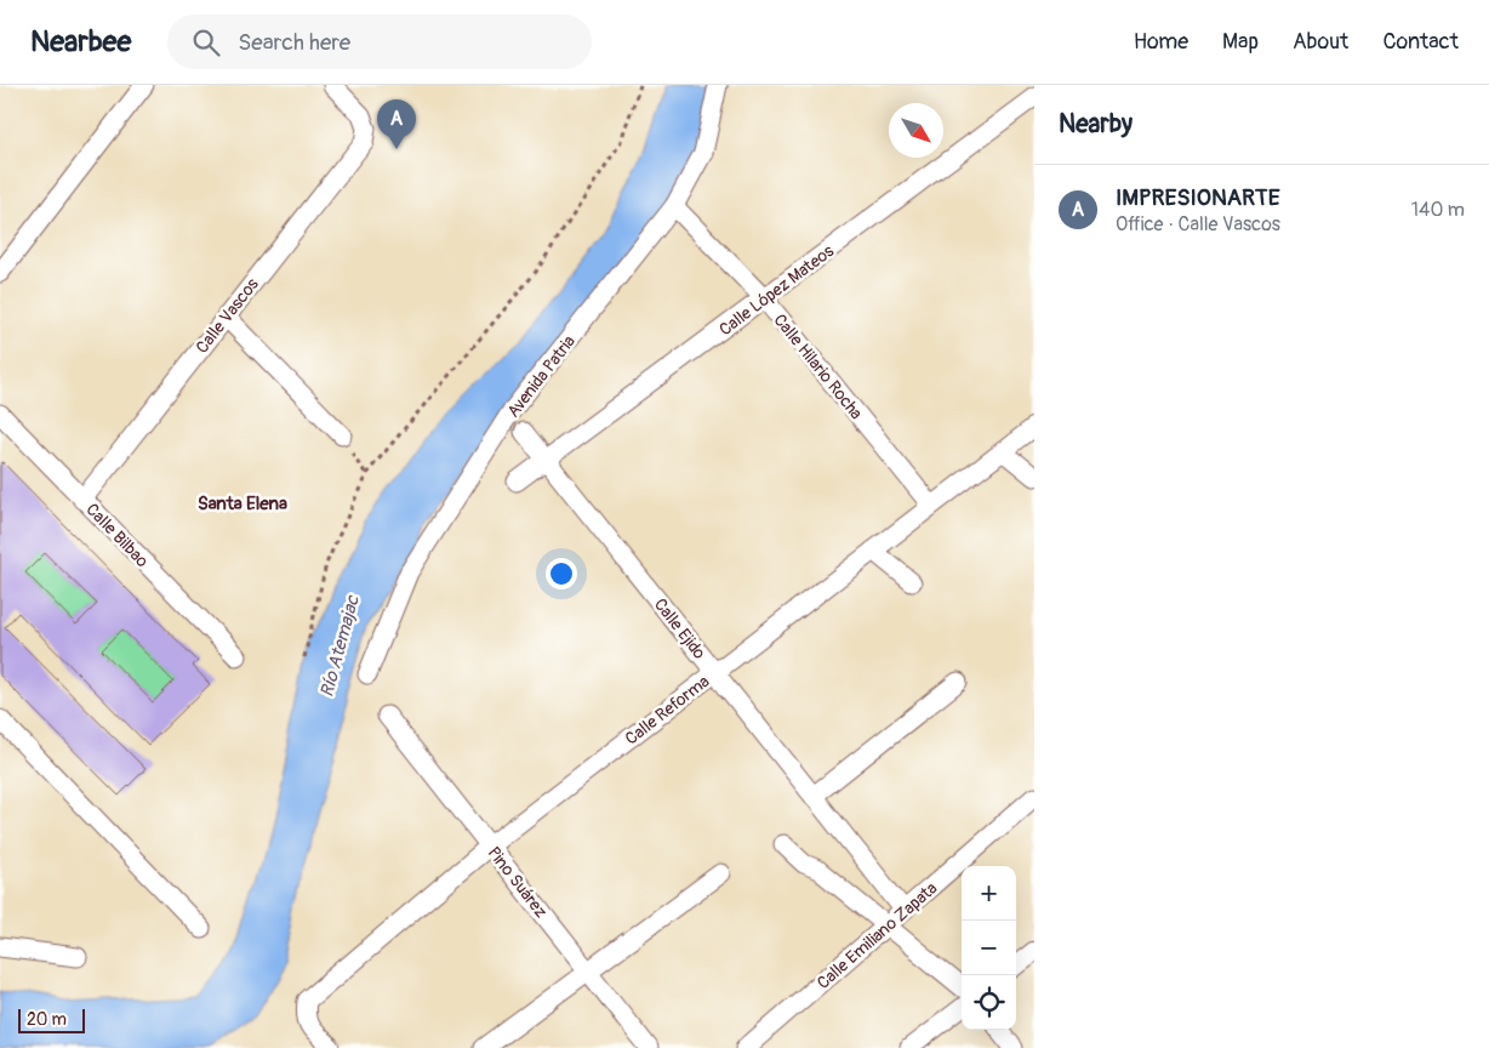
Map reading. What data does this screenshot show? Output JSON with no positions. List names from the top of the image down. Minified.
{"streets":{"street":["Calle López Mateos","Calle Vascos","Calle Hilario Rocha","Avenida Patria","Calle Bilbao","Calle Ejido","Calle Reforma","Pino Suárez","Calle Emiliano Zapata"]},"crossings":[["Calle López Mateos","Calle Hilario Rocha"],["Calle López Mateos","Calle Ejido"],["Calle Vascos","Calle Bilbao"],["Calle Hilario Rocha","Avenida Patria"],["Calle Hilario Rocha","Calle Reforma"],["Calle Ejido","Calle Reforma"],["Calle Ejido","Calle Emiliano Zapata"],["Calle Reforma","Pino Suárez"]],"districts":["Santa Elena"],"water":["Río Atemajac"],"scale_bar":"20 m","north":"bottom right","page":{"header":"Nearbee","search":"Search here","nav":["Home","Map","About","Contact"],"heading":"Nearby","pins":"A","list":[{"mark":"A","name":"IMPRESIONARTE","note":"Office · Calle Vascos","value":"140 m"}],"map_buttons":["+","−"],"scale":"20 m"}}
